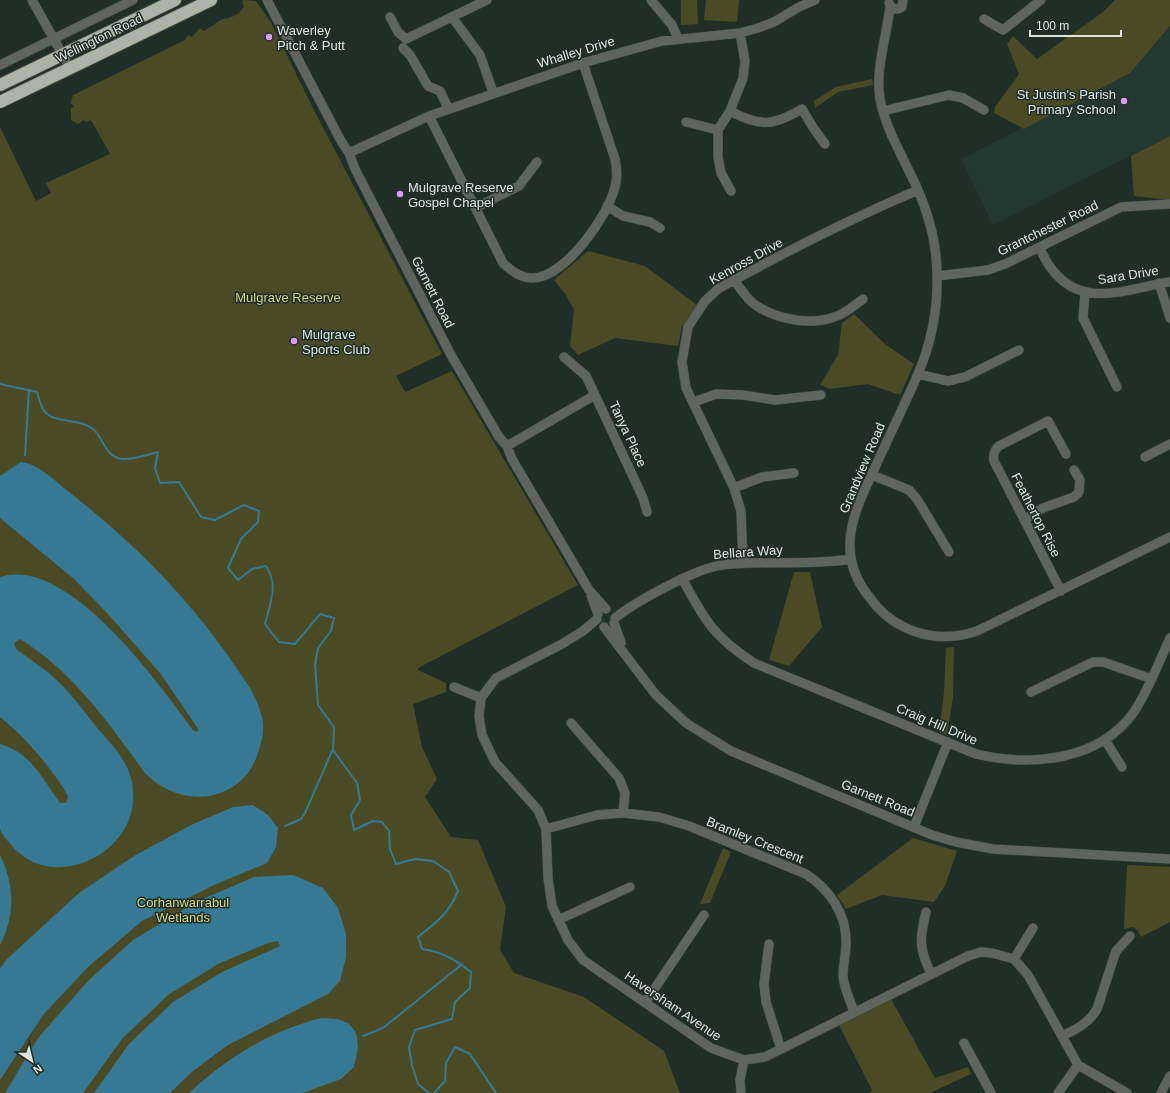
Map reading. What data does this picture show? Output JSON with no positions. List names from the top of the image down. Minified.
{"streets":{"highway":["Wellington Road"],"street":["Whalley Drive","Grantchester Road","Kenross Drive","Sara Drive","Garnett Road","Tanya Place","Grandview Road","Feathertop Rise","Bellara Way","Craig Hill Drive","Bramley Crescent","Haversham Avenue"]},"crossings":[["Whalley Drive","Garnett Road"],["Grantchester Road","Sara Drive"],["Grantchester Road","Grandview Road"],["Kenross Drive","Grandview Road"],["Kenross Drive","Bellara Way"],["Garnett Road","Tanya Place"],["Garnett Road","Bellara Way"],["Grandview Road","Feathertop Rise"],["Grandview Road","Bellara Way"],["Bellara Way","Craig Hill Drive"],["Bramley Crescent","Haversham Avenue"]],"parks":["Mulgrave Reserve","Corhanwarrabul Wetlands"],"places":["Waverley Pitch & Putt","St Justin's Parish Primary School","Mulgrave Reserve Gospel Chapel","Mulgrave Sports Club"],"scale_bar":"100 m","north":"bottom right"}
